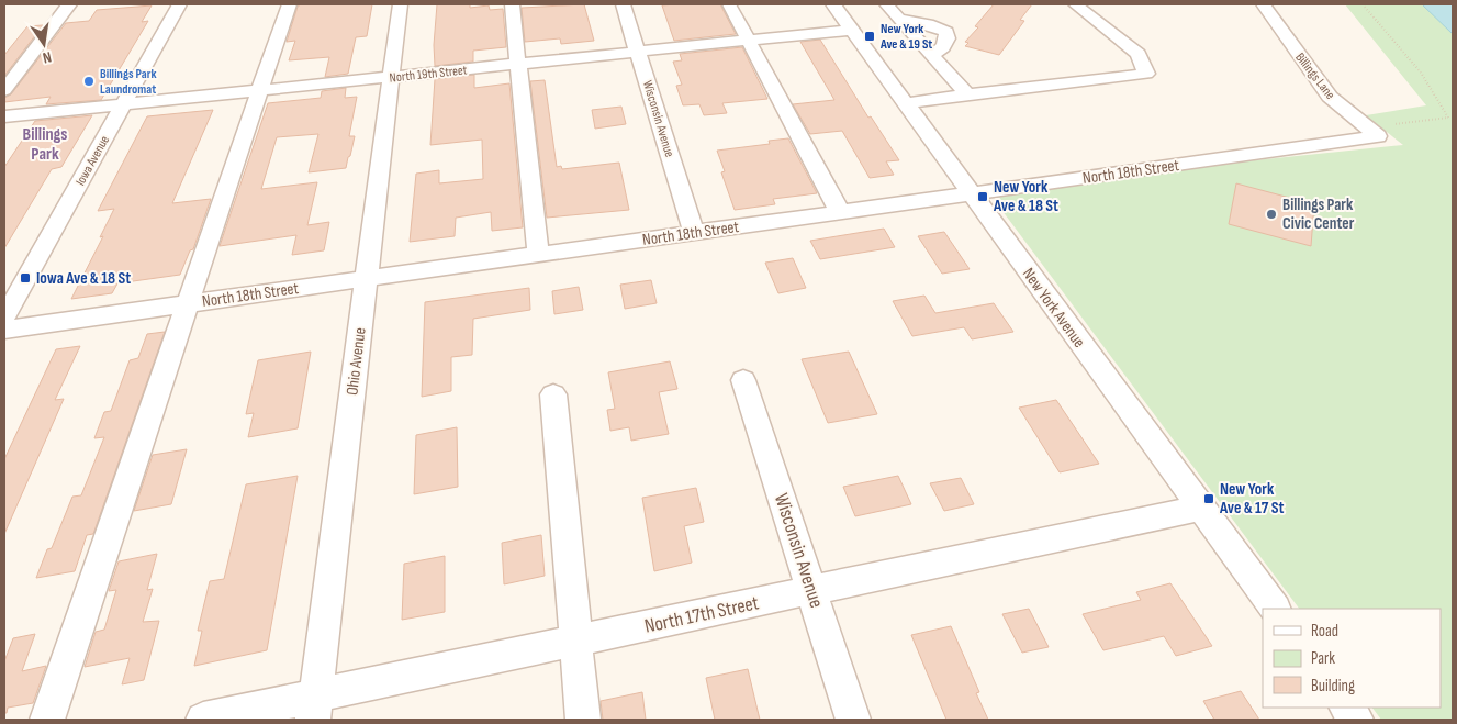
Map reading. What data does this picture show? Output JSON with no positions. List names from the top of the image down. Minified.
{"streets":{"street":["North 19th Street","Billings Lane","Wisconsin Avenue","Iowa Avenue","North 18th Street","New York Avenue","Ohio Avenue","North 17th Street"]},"crossings":[["North 19th Street","Wisconsin Avenue"],["North 19th Street","Iowa Avenue"],["North 19th Street","New York Avenue"],["North 19th Street","Ohio Avenue"],["Billings Lane","North 18th Street"],["Wisconsin Avenue","North 18th Street"],["Wisconsin Avenue","North 17th Street"],["North 18th Street","New York Avenue"],["North 18th Street","Ohio Avenue"],["New York Avenue","North 17th Street"],["Ohio Avenue","North 17th Street"]],"districts":["Billings Park"],"places":{"transit":["New York Ave & 19 St","New York Ave & 18 St","Iowa Ave & 18 St","New York Ave & 17 St"],"other":["Billings Park Laundromat","Billings Park Civic Center"]},"legend":["Road","Park","Building"],"north":"bottom"}
